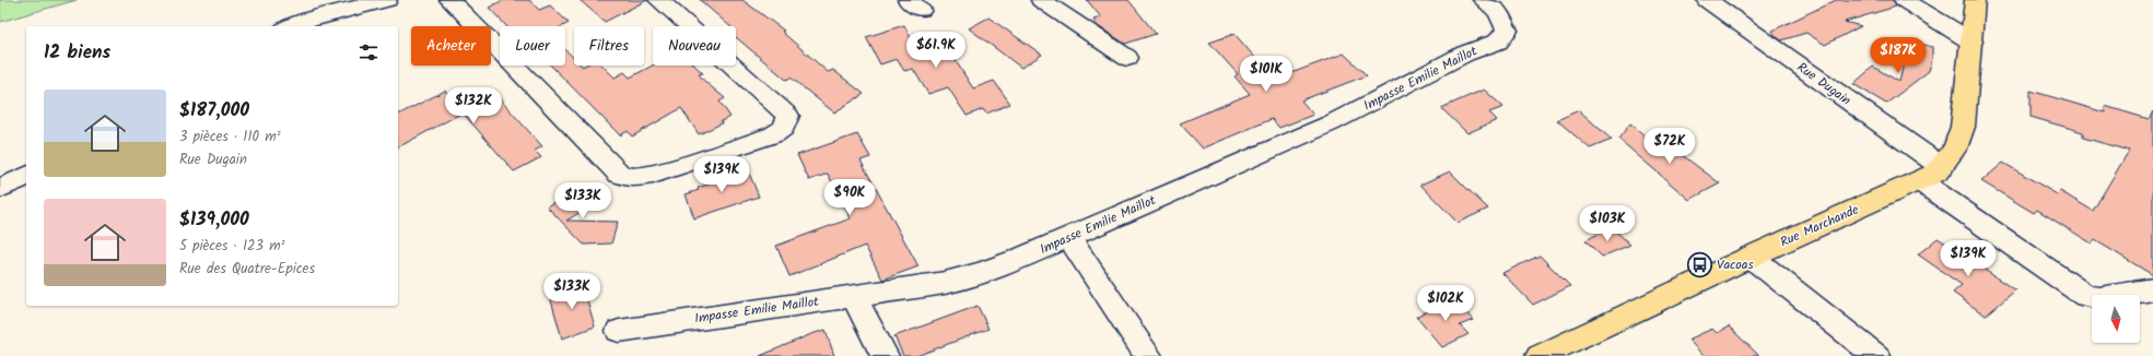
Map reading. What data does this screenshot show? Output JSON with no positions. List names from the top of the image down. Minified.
{"streets":{"main road":["Rue Marchande"],"street":["Impasse Emilie Maillot","Rue Dugain"]},"crossings":[["Rue Dugain","Rue Marchande"]],"places":{"bus stop":["Vacoas"]},"north":"bottom","page":{"chip":["Acheter","Louer","Filtres","Nouveau"],"heading":"12 biens","price":["$61.9K","$187K","$101K","$132K","$72K","$139K","$90K","$133K","$103K","$139K","$133K","$102K"],"list":[{"name":"$187,000","note":"3 pièces · 110 m² · Rue Dugain"},{"name":"$139,000","note":"5 pièces · 123 m² · Rue des Quatre-Epices"}]}}
